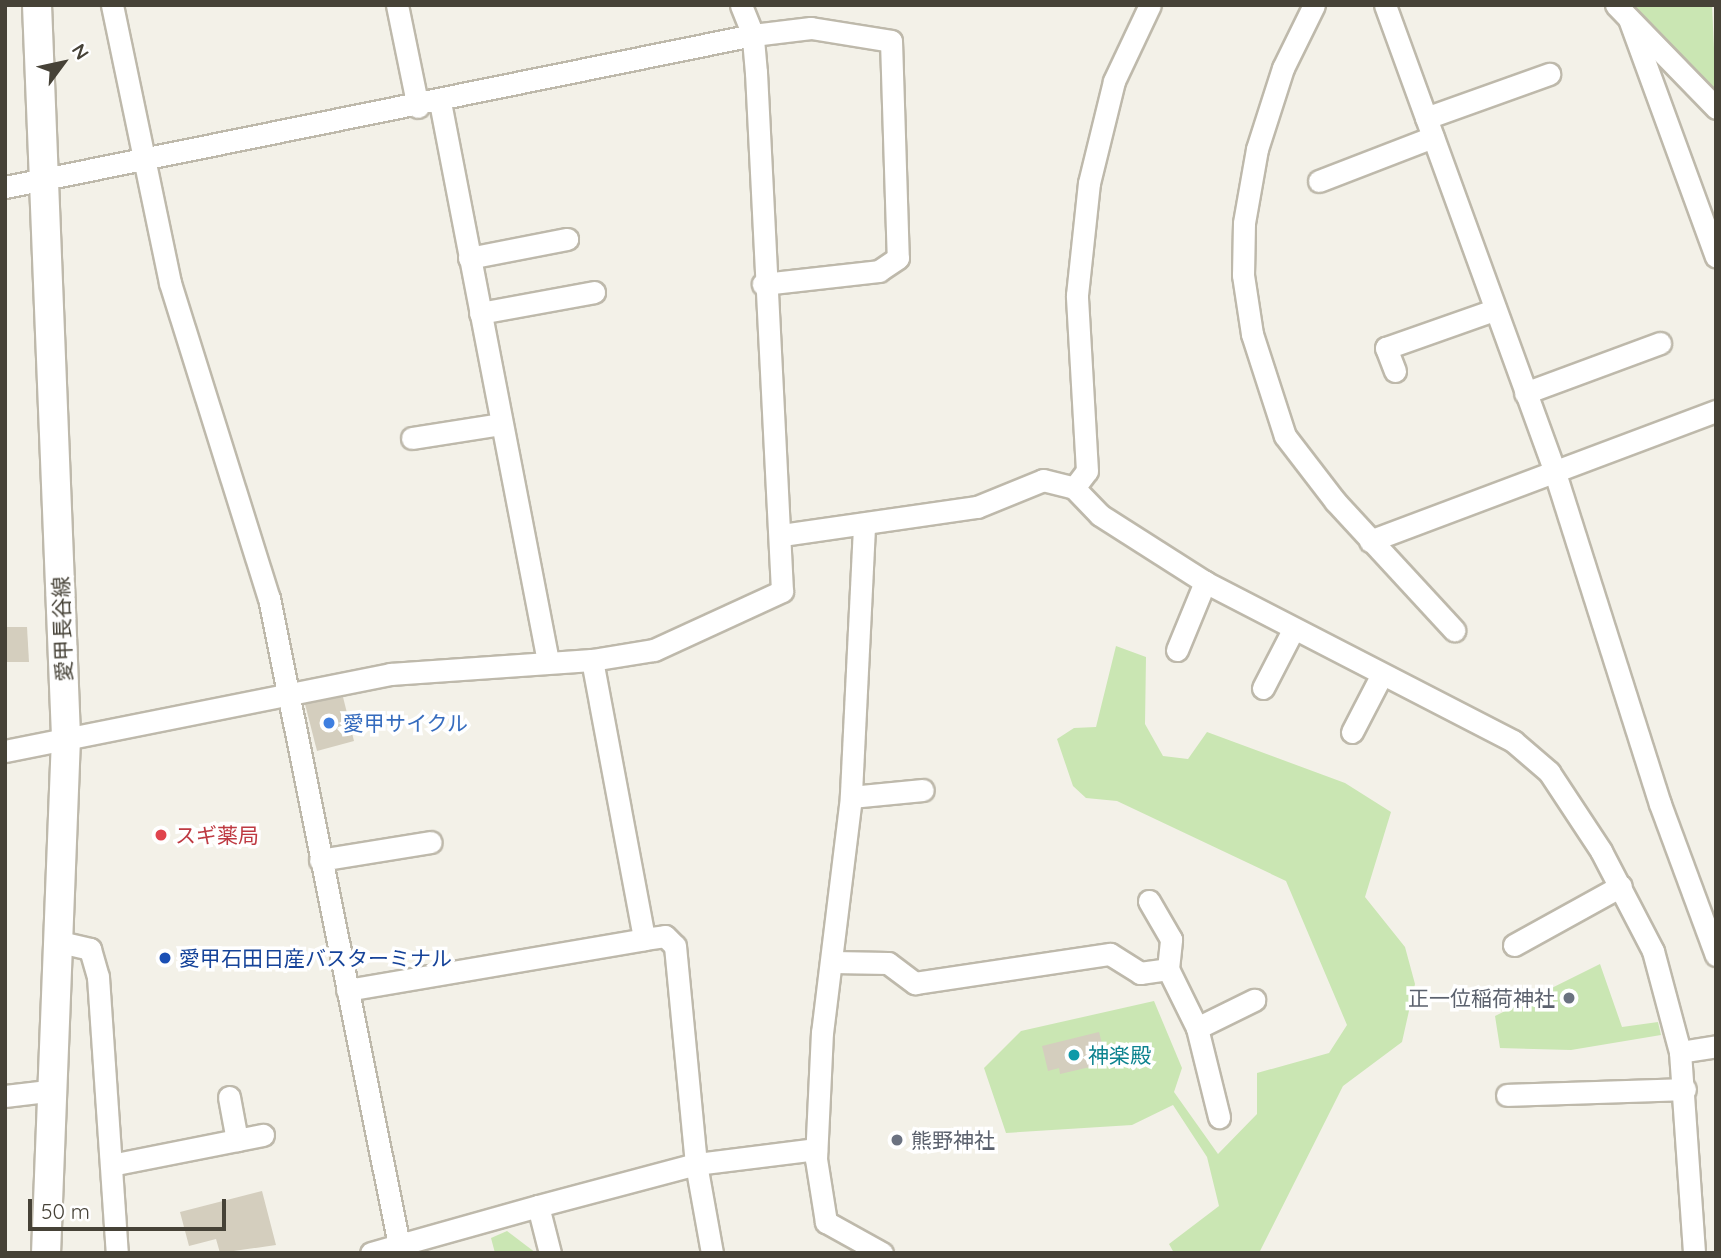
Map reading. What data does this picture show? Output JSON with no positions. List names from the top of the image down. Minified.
{"streets":{"street":["愛甲長谷線"]},"places":["愛甲サイクル","スギ薬局","愛甲石田日産バスターミナル","正一位稲荷神社","神楽殿","熊野神社"],"scale_bar":"50 m","north":"top right"}
